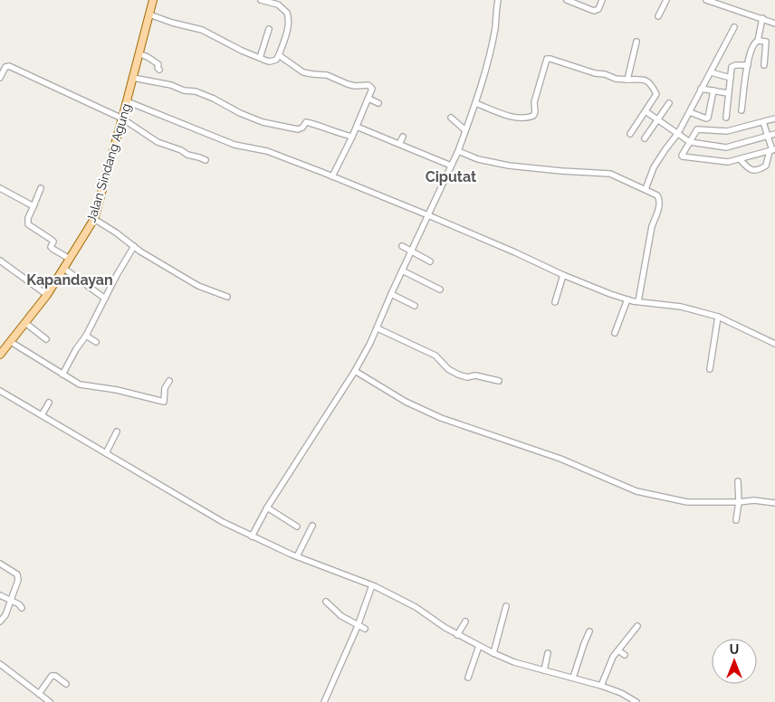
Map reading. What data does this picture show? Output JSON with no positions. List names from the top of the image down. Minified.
{"streets":{"main road":["Jalan Sindang Agung"]},"districts":["Ciputat","Kapandayan"],"north":"top"}
